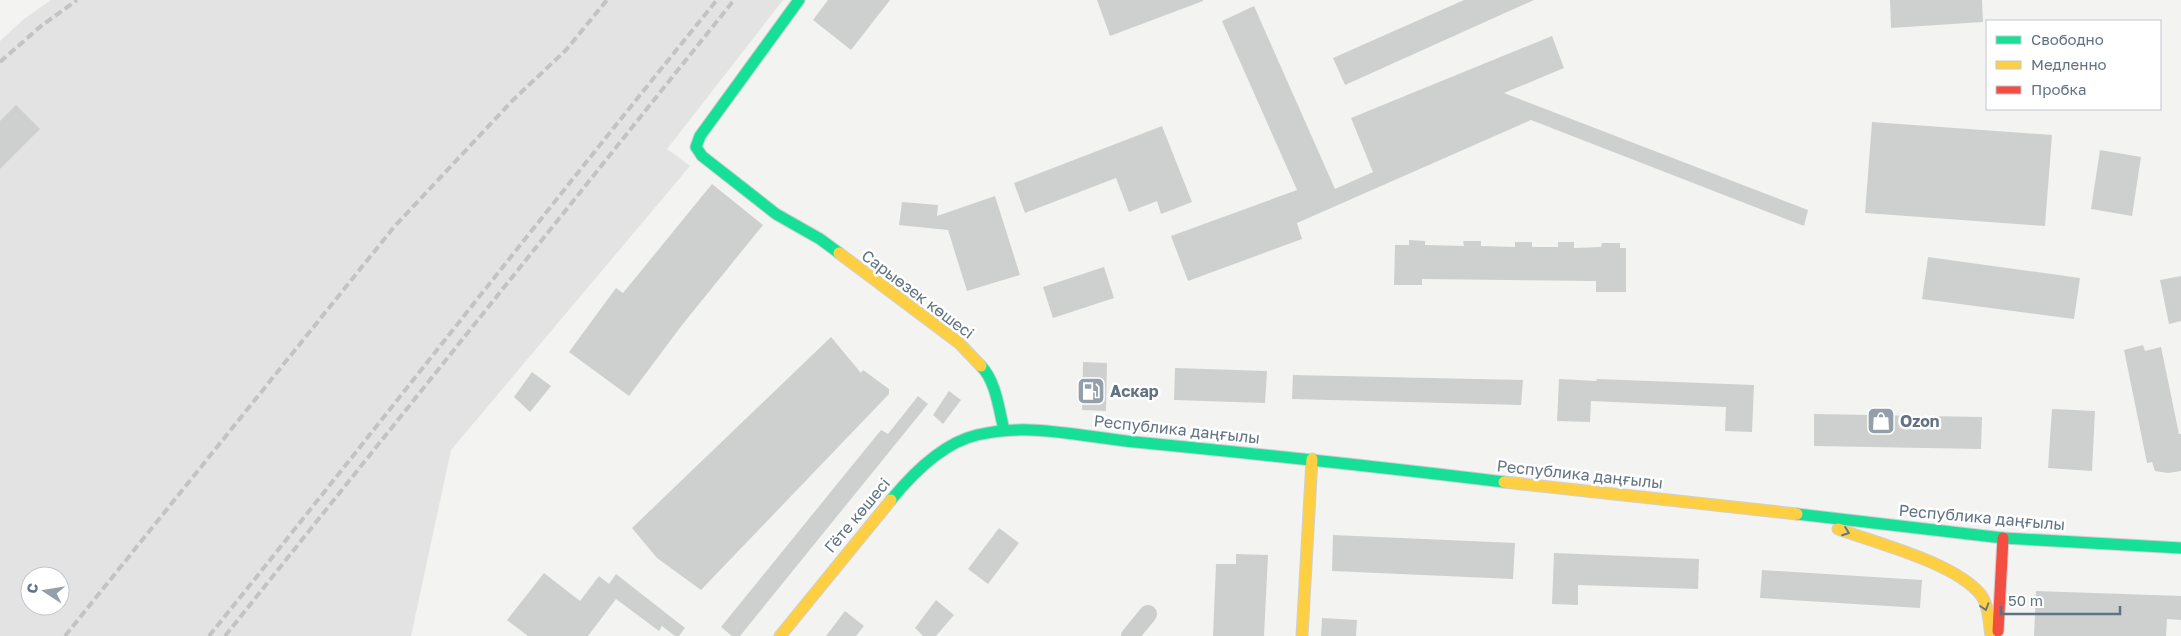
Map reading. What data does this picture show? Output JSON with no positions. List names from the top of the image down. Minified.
{"streets":{"main road":["Сарыөзек көшесі","Республика даңғылы","Гёте көшесі"]},"crossings":[["Сарыөзек көшесі","Республика даңғылы"],["Республика даңғылы","Гёте көшесі"]],"places":{"fuel station":["Аскар"],"shop":["Ozon"]},"legend":["Свободно","Медленно","Пробка"],"scale_bar":"50 m","north":"left"}
